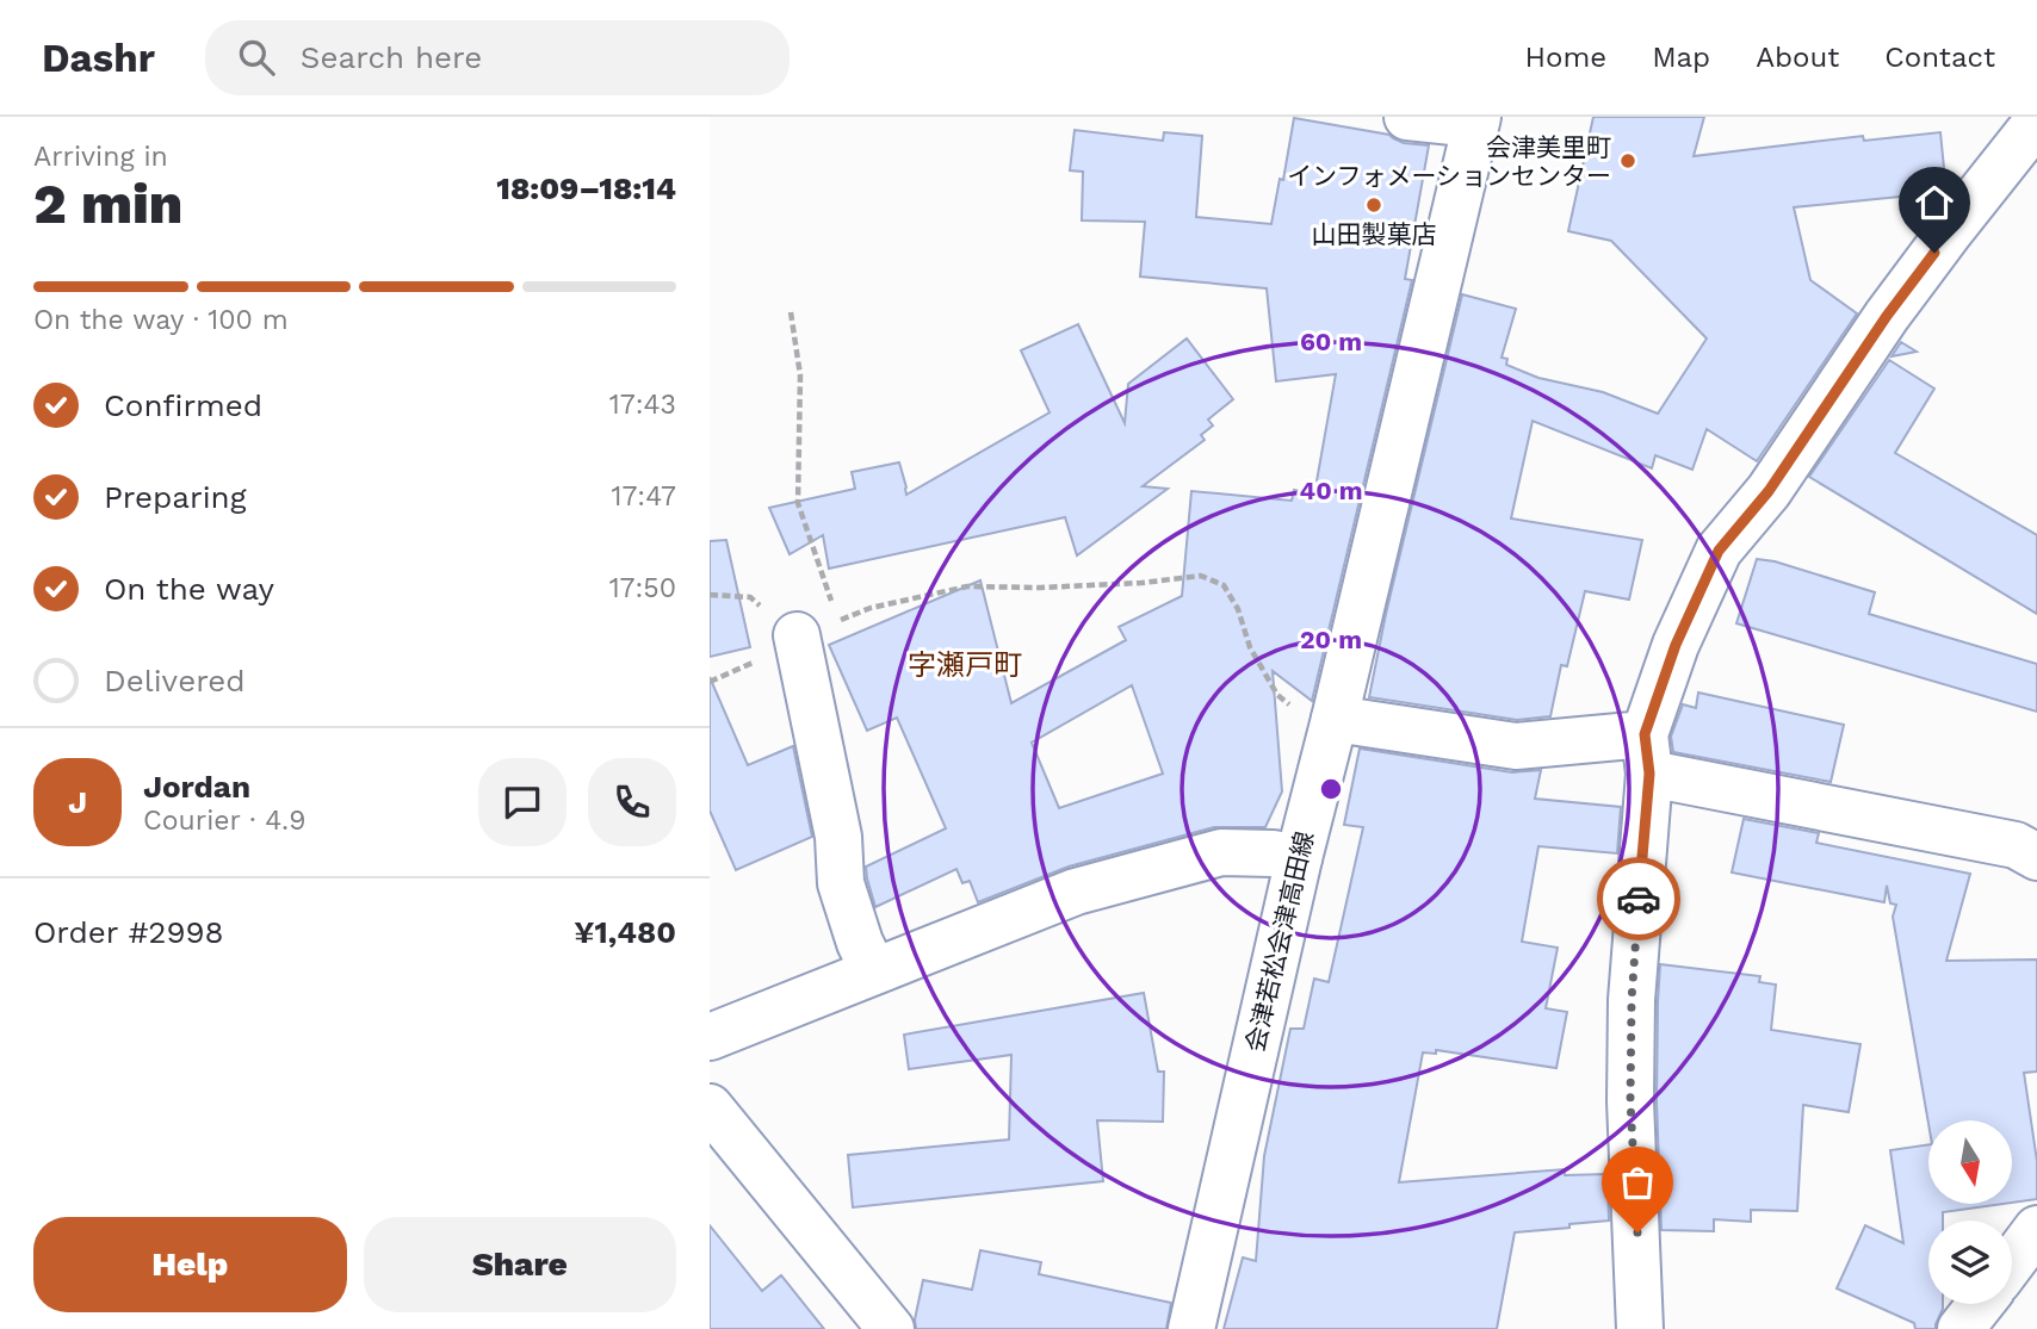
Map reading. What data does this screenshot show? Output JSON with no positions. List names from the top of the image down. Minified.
{"streets":{"street":["会津若松会津高田線"]},"districts":["字瀬戸町"],"places":["会津美里町 インフォメーションセンター","山田製菓店"],"north":"bottom","page":{"header":"Dashr","search":"Search here","nav":["Home","Map","About","Contact"],"heading":["2 min","Arriving in","18:09–18:14"],"panel":["Jordan","Courier · 4.9","Order #2998","¥1,480"],"bar":"On the way · 100 m","list":[["Confirmed","17:43"],["Preparing","17:47"],["On the way","17:50"],"Delivered"],"round":"J","buttons":["Help","Share"]},"rings":["60 m","40 m","20 m"]}
